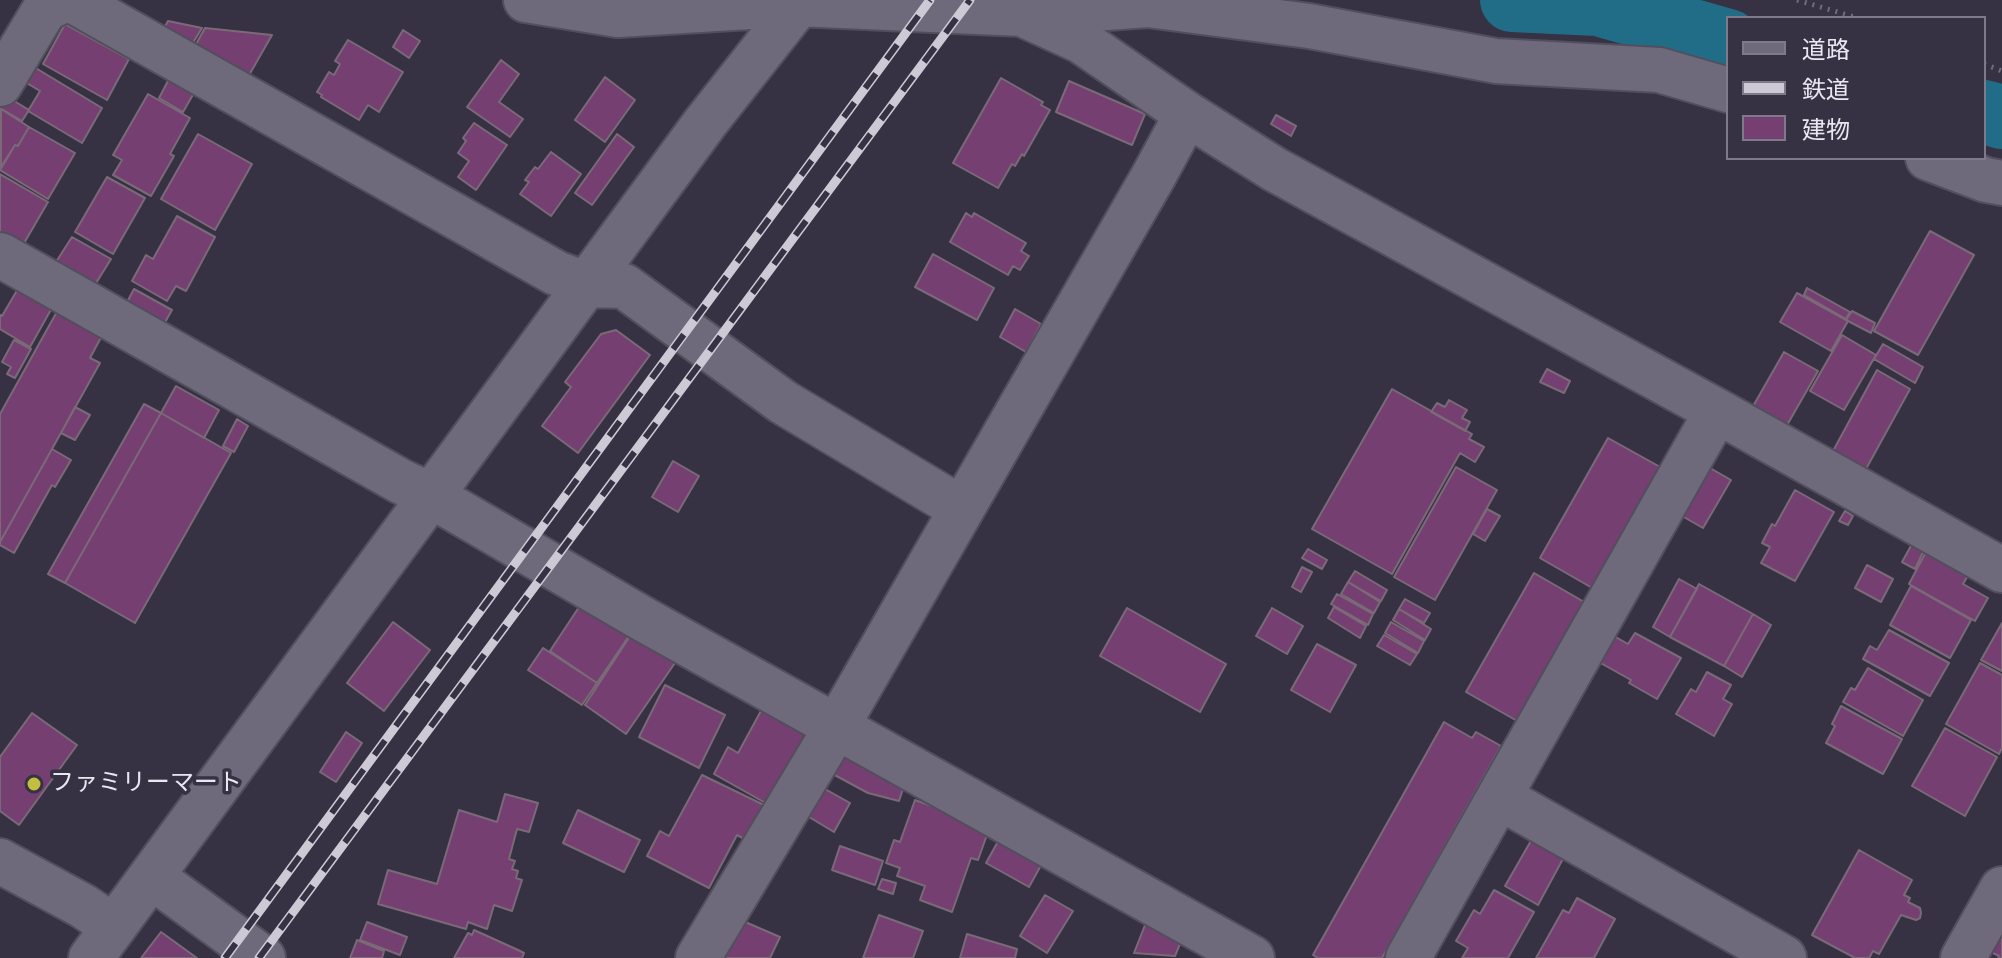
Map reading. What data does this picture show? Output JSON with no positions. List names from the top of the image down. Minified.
{"places":["ファミリーマート"],"legend":["道路","鉄道","建物"]}
